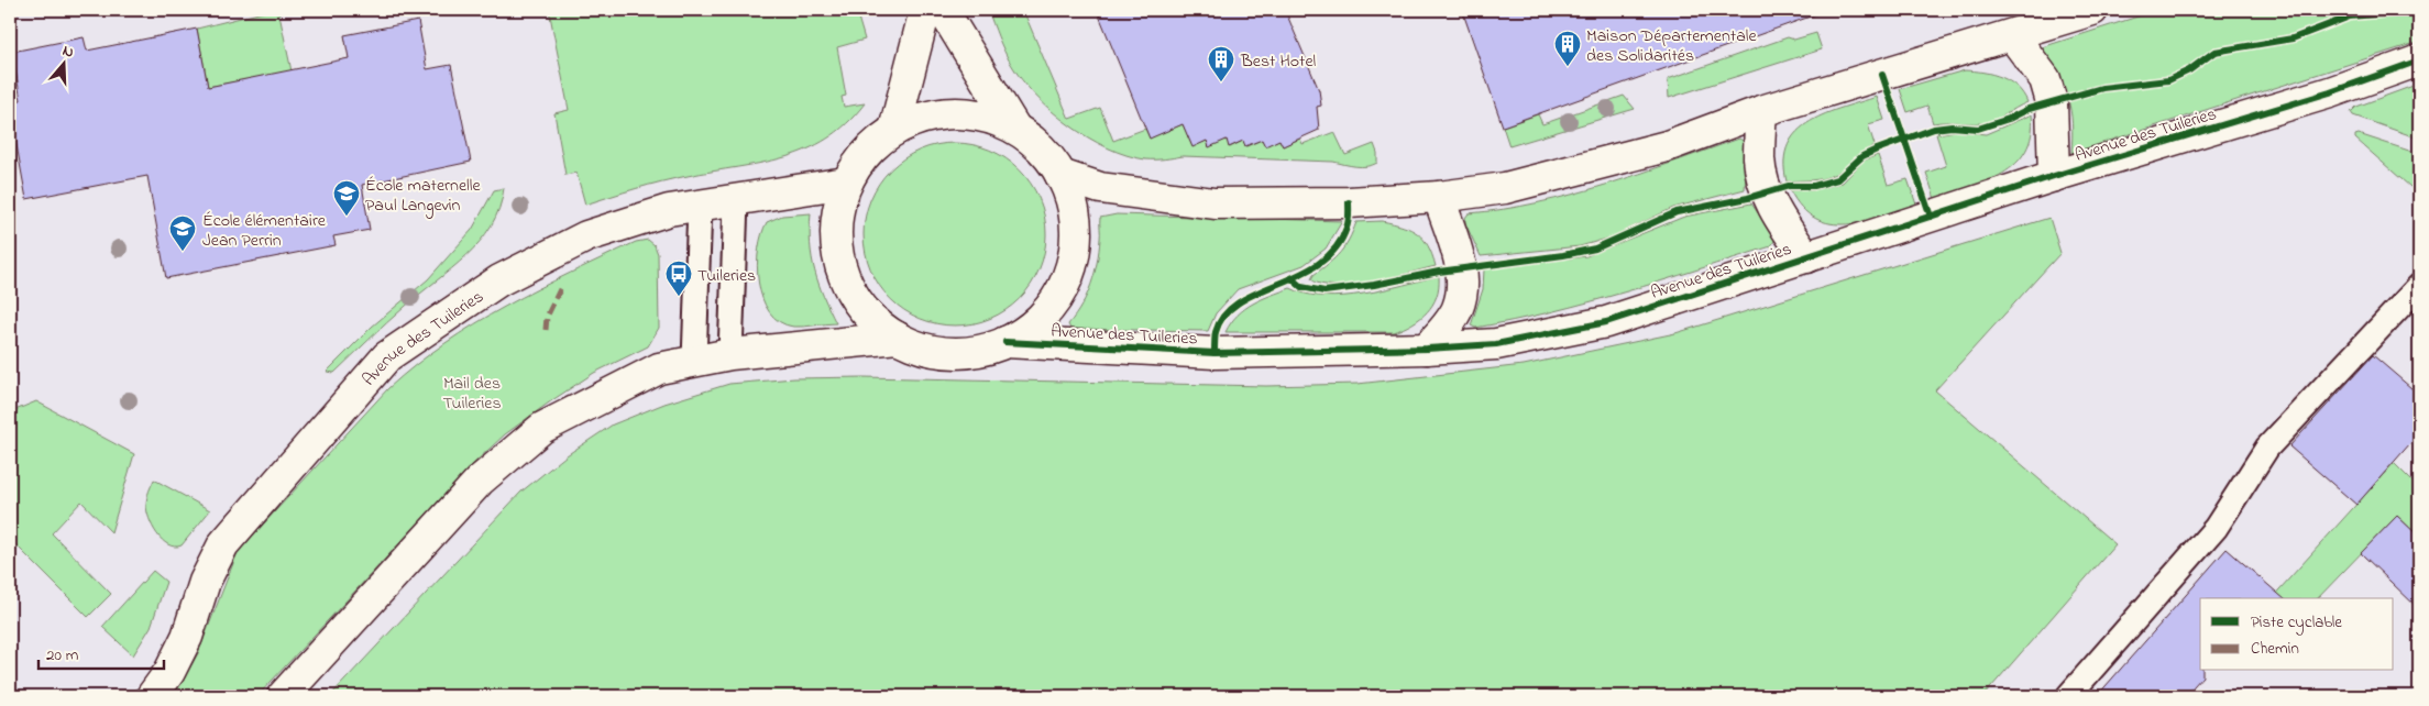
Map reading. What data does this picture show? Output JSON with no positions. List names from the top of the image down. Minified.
{"streets":{"street":["Avenue des Tuileries"]},"parks":["Mail des Tuileries"],"places":{"building":["Maison Départementale des Solidarités","Best Hotel"],"school or university":["École maternelle Paul Langevin","École élémentaire Jean Perrin"],"bus stop":["Tuileries"]},"legend":["Piste cyclable","Chemin"],"scale_bar":"20 m","north":"top"}
